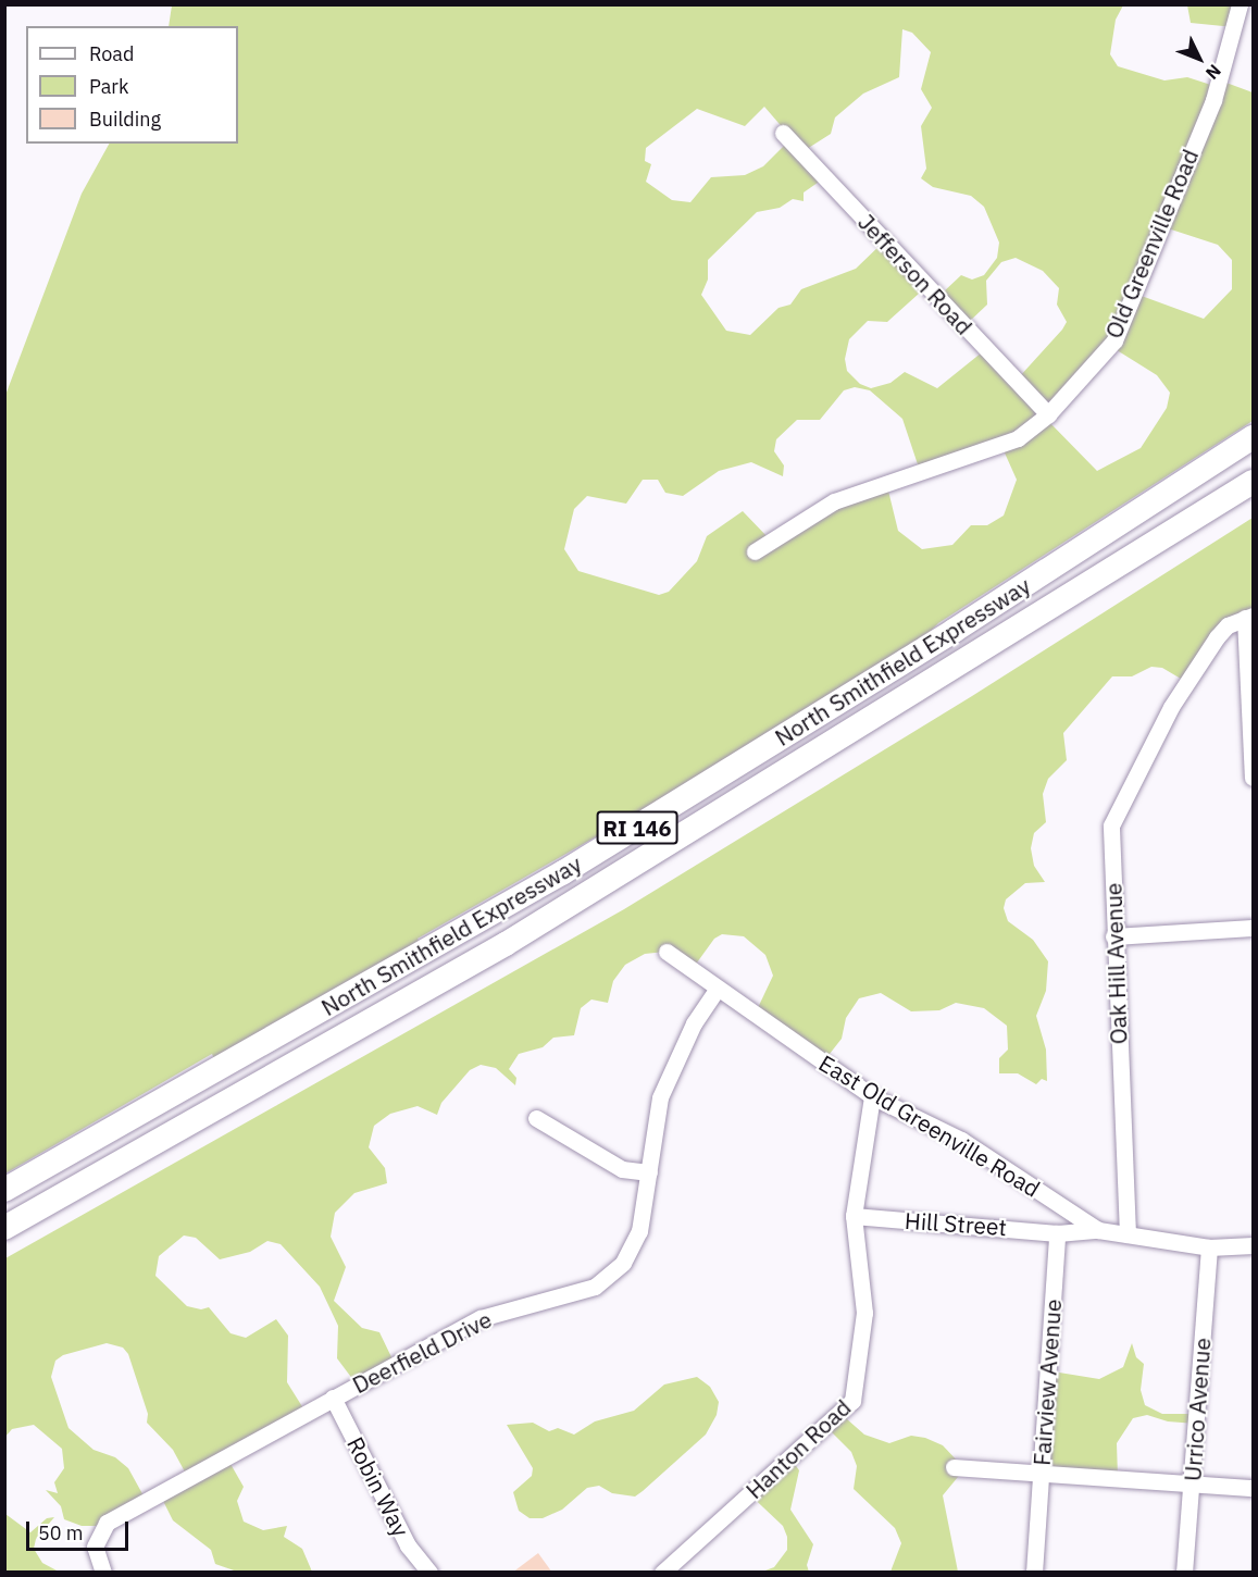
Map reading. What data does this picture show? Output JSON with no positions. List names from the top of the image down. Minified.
{"streets":{"highway":["North Smithfield Expressway","RI 146"],"street":["Old Greenville Road","Jefferson Road","Oak Hill Avenue","East Old Greenville Road","Hill Street","Deerfield Drive","Fairview Avenue","Urrico Avenue","Hanton Road","Robin Way"]},"crossings":[["Old Greenville Road","Jefferson Road"],["Oak Hill Avenue","East Old Greenville Road"],["East Old Greenville Road","Deerfield Drive"],["East Old Greenville Road","Urrico Avenue"],["East Old Greenville Road","Hanton Road"],["Hill Street","Fairview Avenue"],["Hill Street","Hanton Road"],["Deerfield Drive","Robin Way"]],"legend":["Road","Park","Building"],"scale_bar":"50 m","north":"bottom right"}
